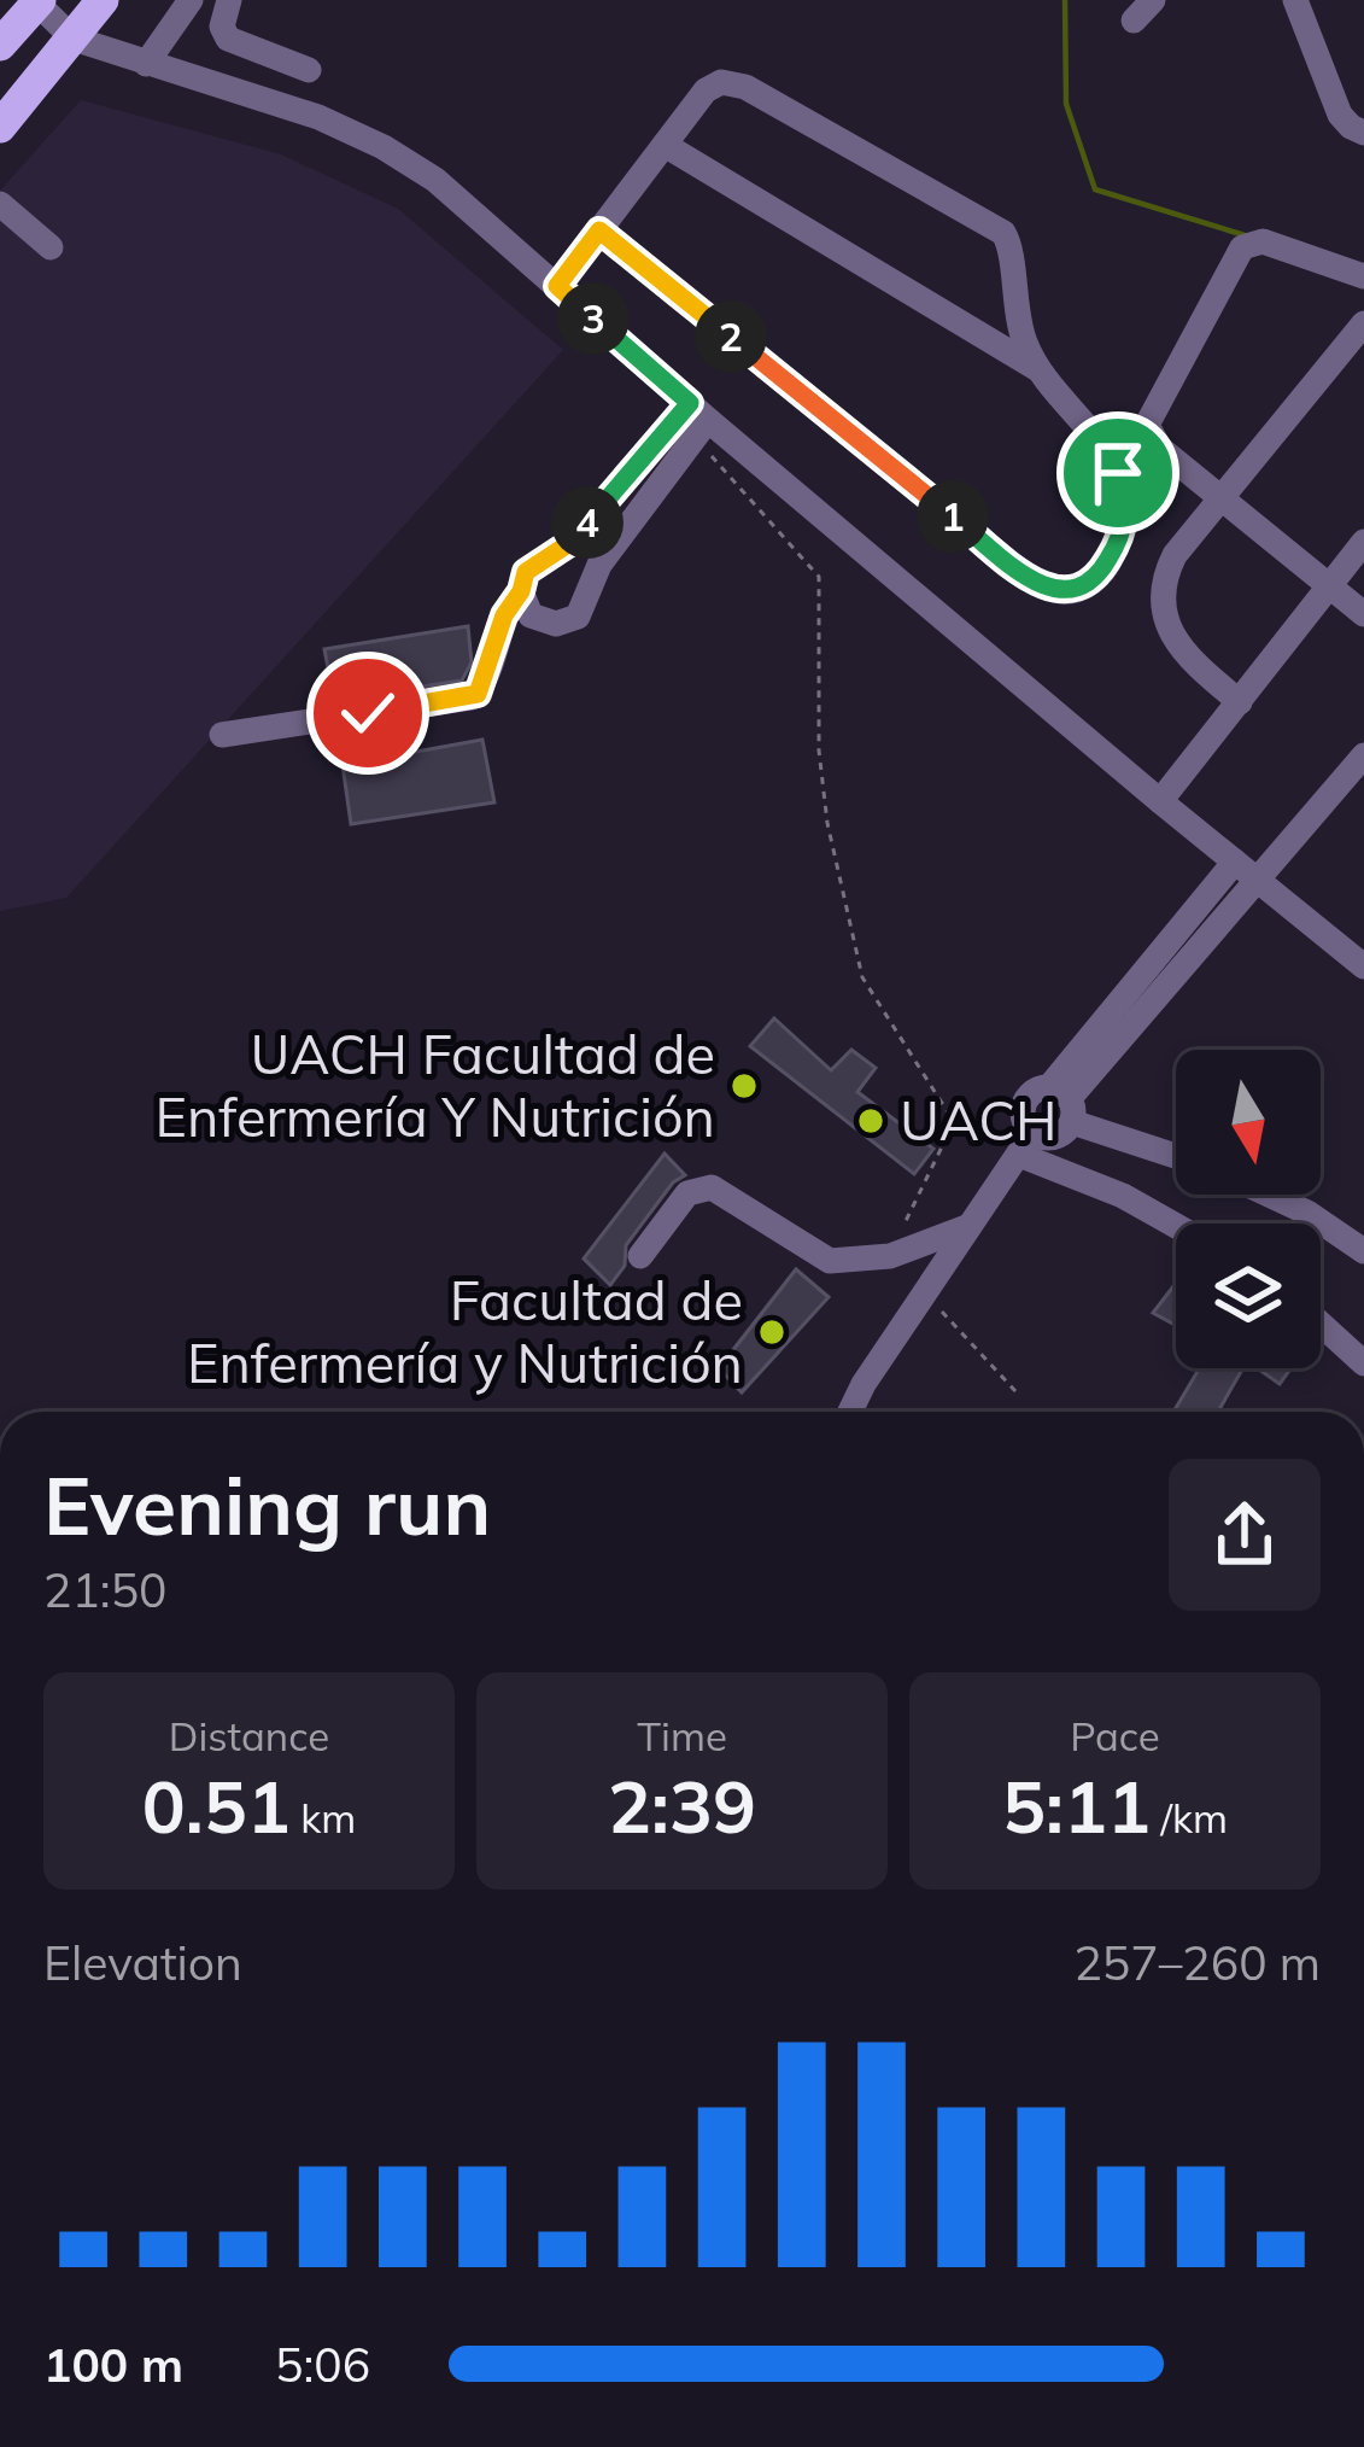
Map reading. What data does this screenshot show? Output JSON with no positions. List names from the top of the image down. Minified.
{"places":["UACH Facultad de Enfermería Y Nutrición","UACH","Facultad de Enfermería y Nutrición"],"north":"bottom","page":{"pins":["3","2","1","4"],"heading":["Evening run","21:50"],"stats":[["Distance","0.51 km"],["Time","2:39"],["Pace","5:11 /km"]],"chart":["Elevation","257–260 m"],"list":[{"name":"100 m","note":"5:06"}]}}
